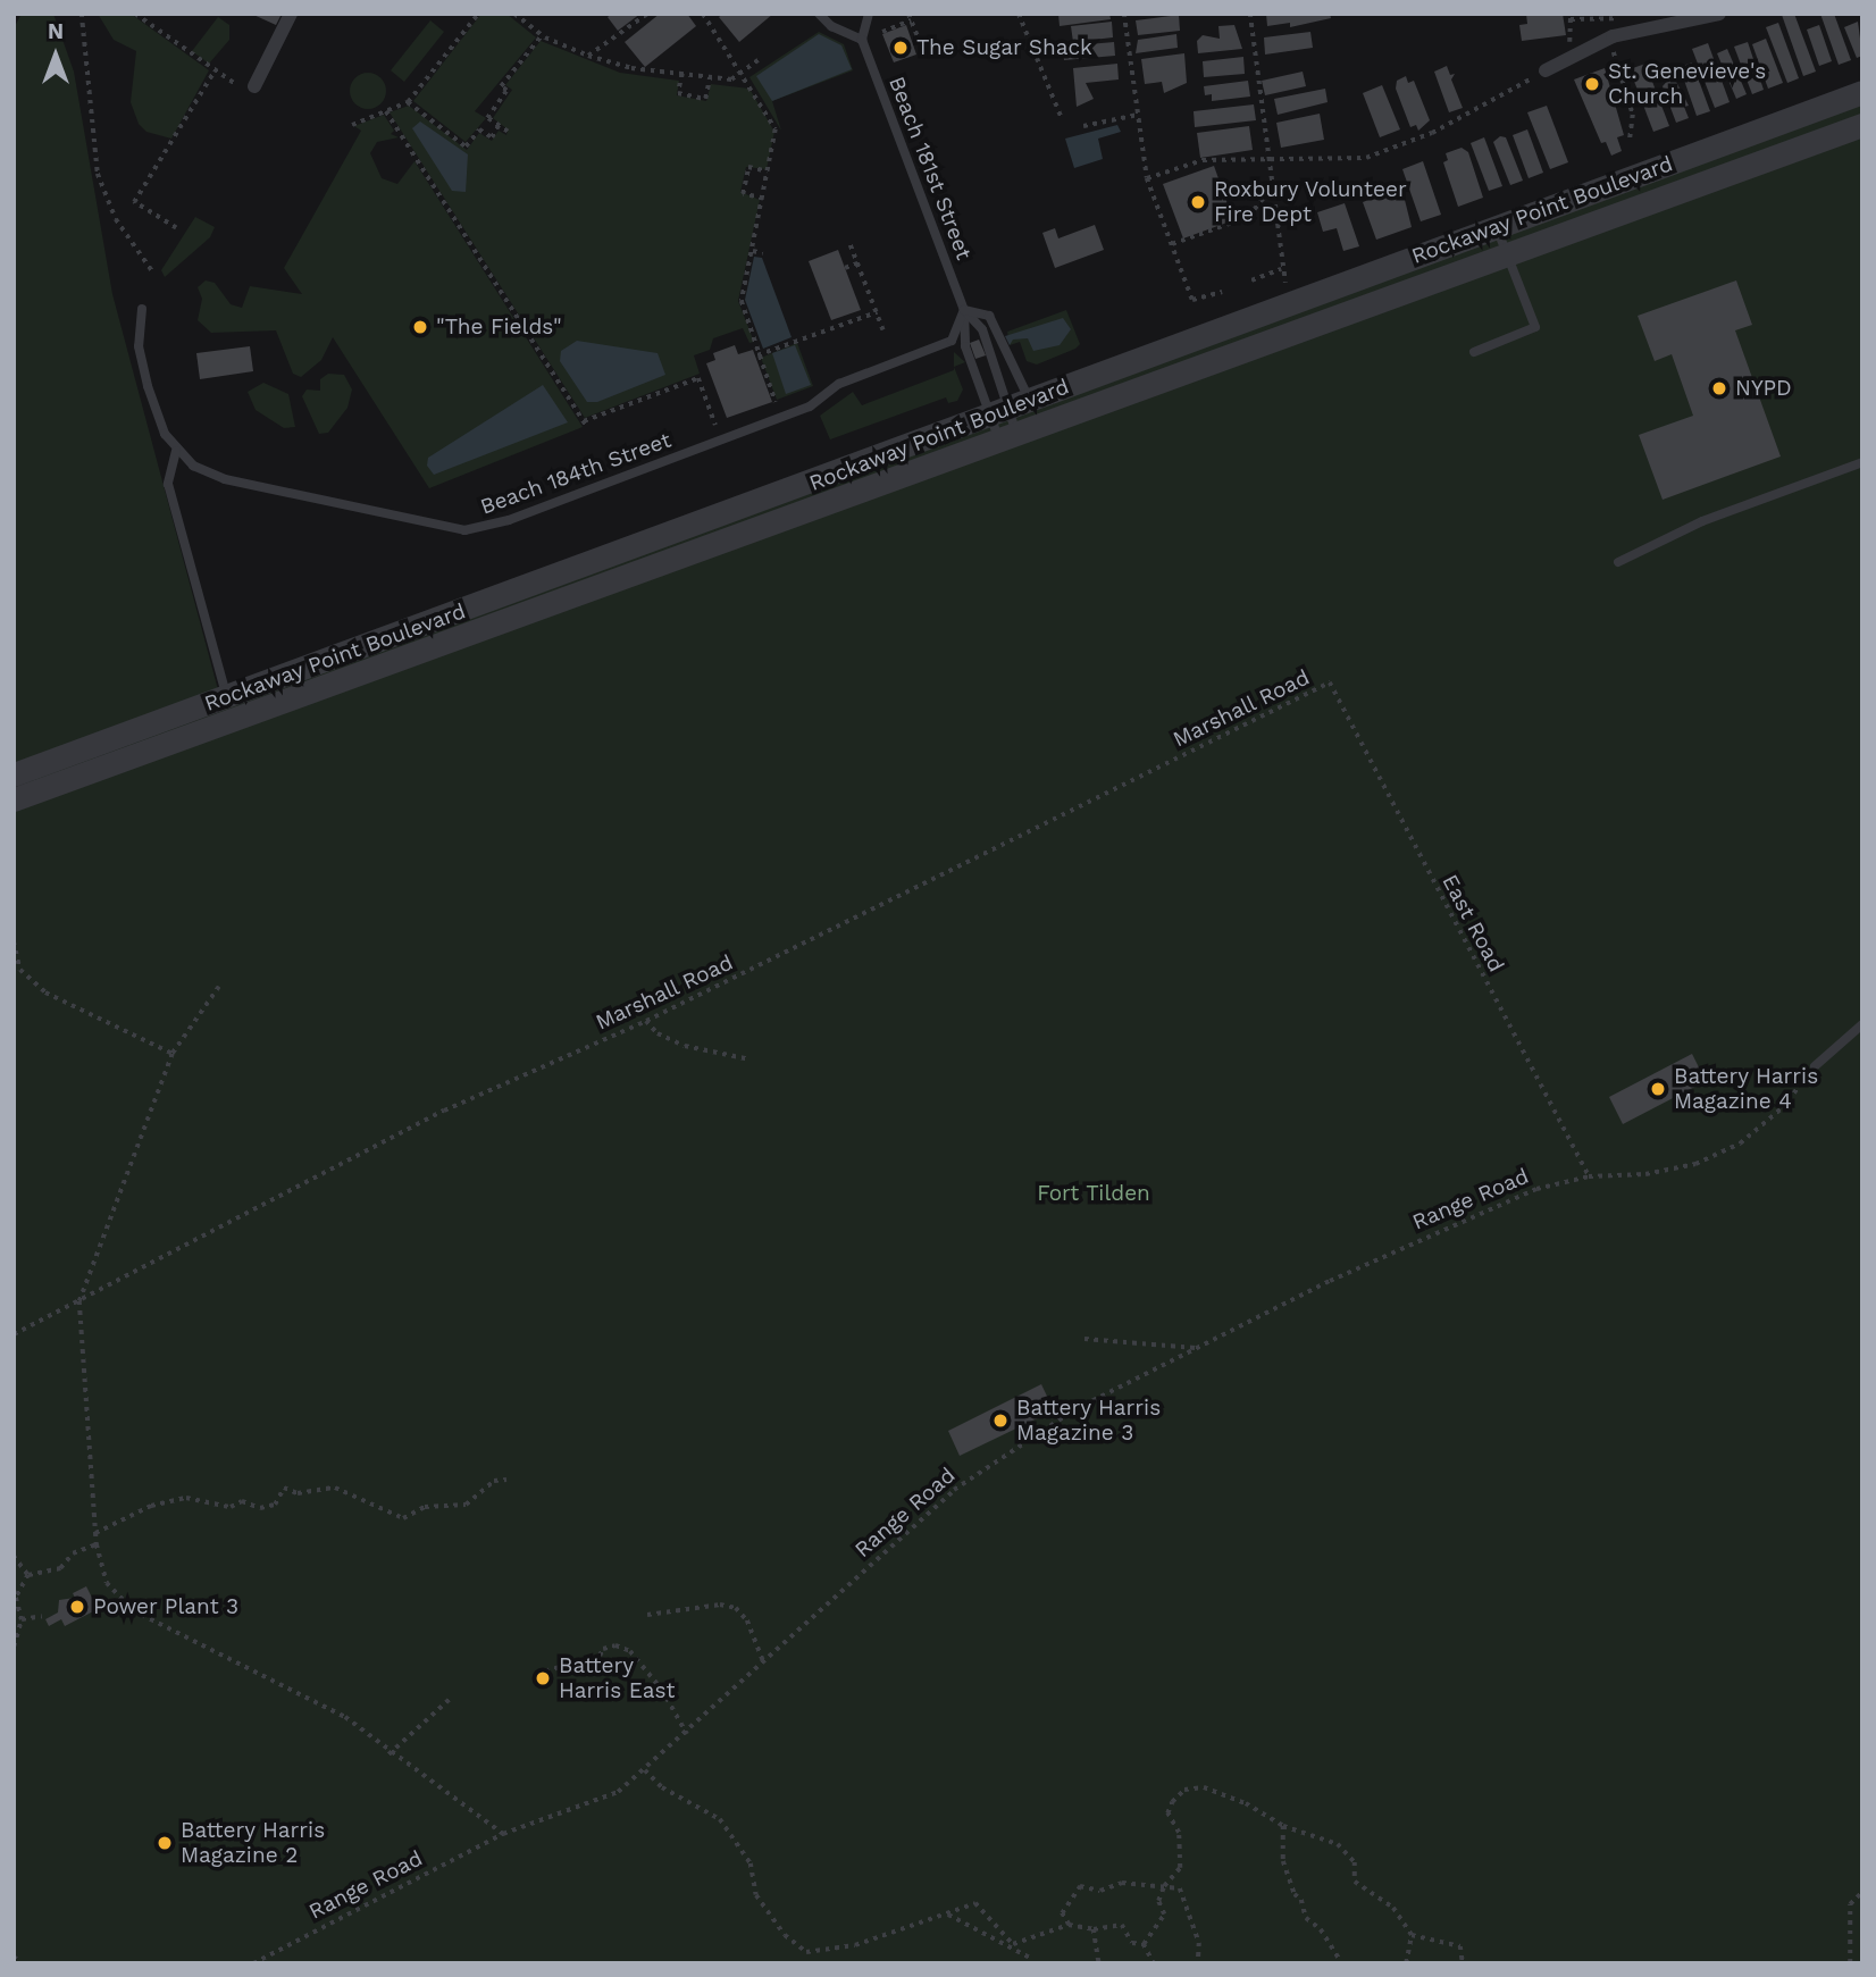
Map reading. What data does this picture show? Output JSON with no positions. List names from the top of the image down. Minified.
{"streets":{"street":["Rockaway Point Boulevard"],"lane":["Beach 181st Street","Beach 184th Street"],"path":["Marshall Road","East Road","Range Road"]},"crossings":[["Beach 181st Street","Rockaway Point Boulevard"],["Beach 181st Street","Beach 184th Street"],["Marshall Road","East Road"],["East Road","Range Road"]],"parks":["Fort Tilden"],"places":["The Sugar Shack","St. Genevieve's Church","Roxbury Volunteer Fire Dept","\"The Fields\"","NYPD","Battery Harris Magazine 4","Battery Harris Magazine 3","Power Plant 3","Battery Harris East","Battery Harris Magazine 2"],"north":"top"}
